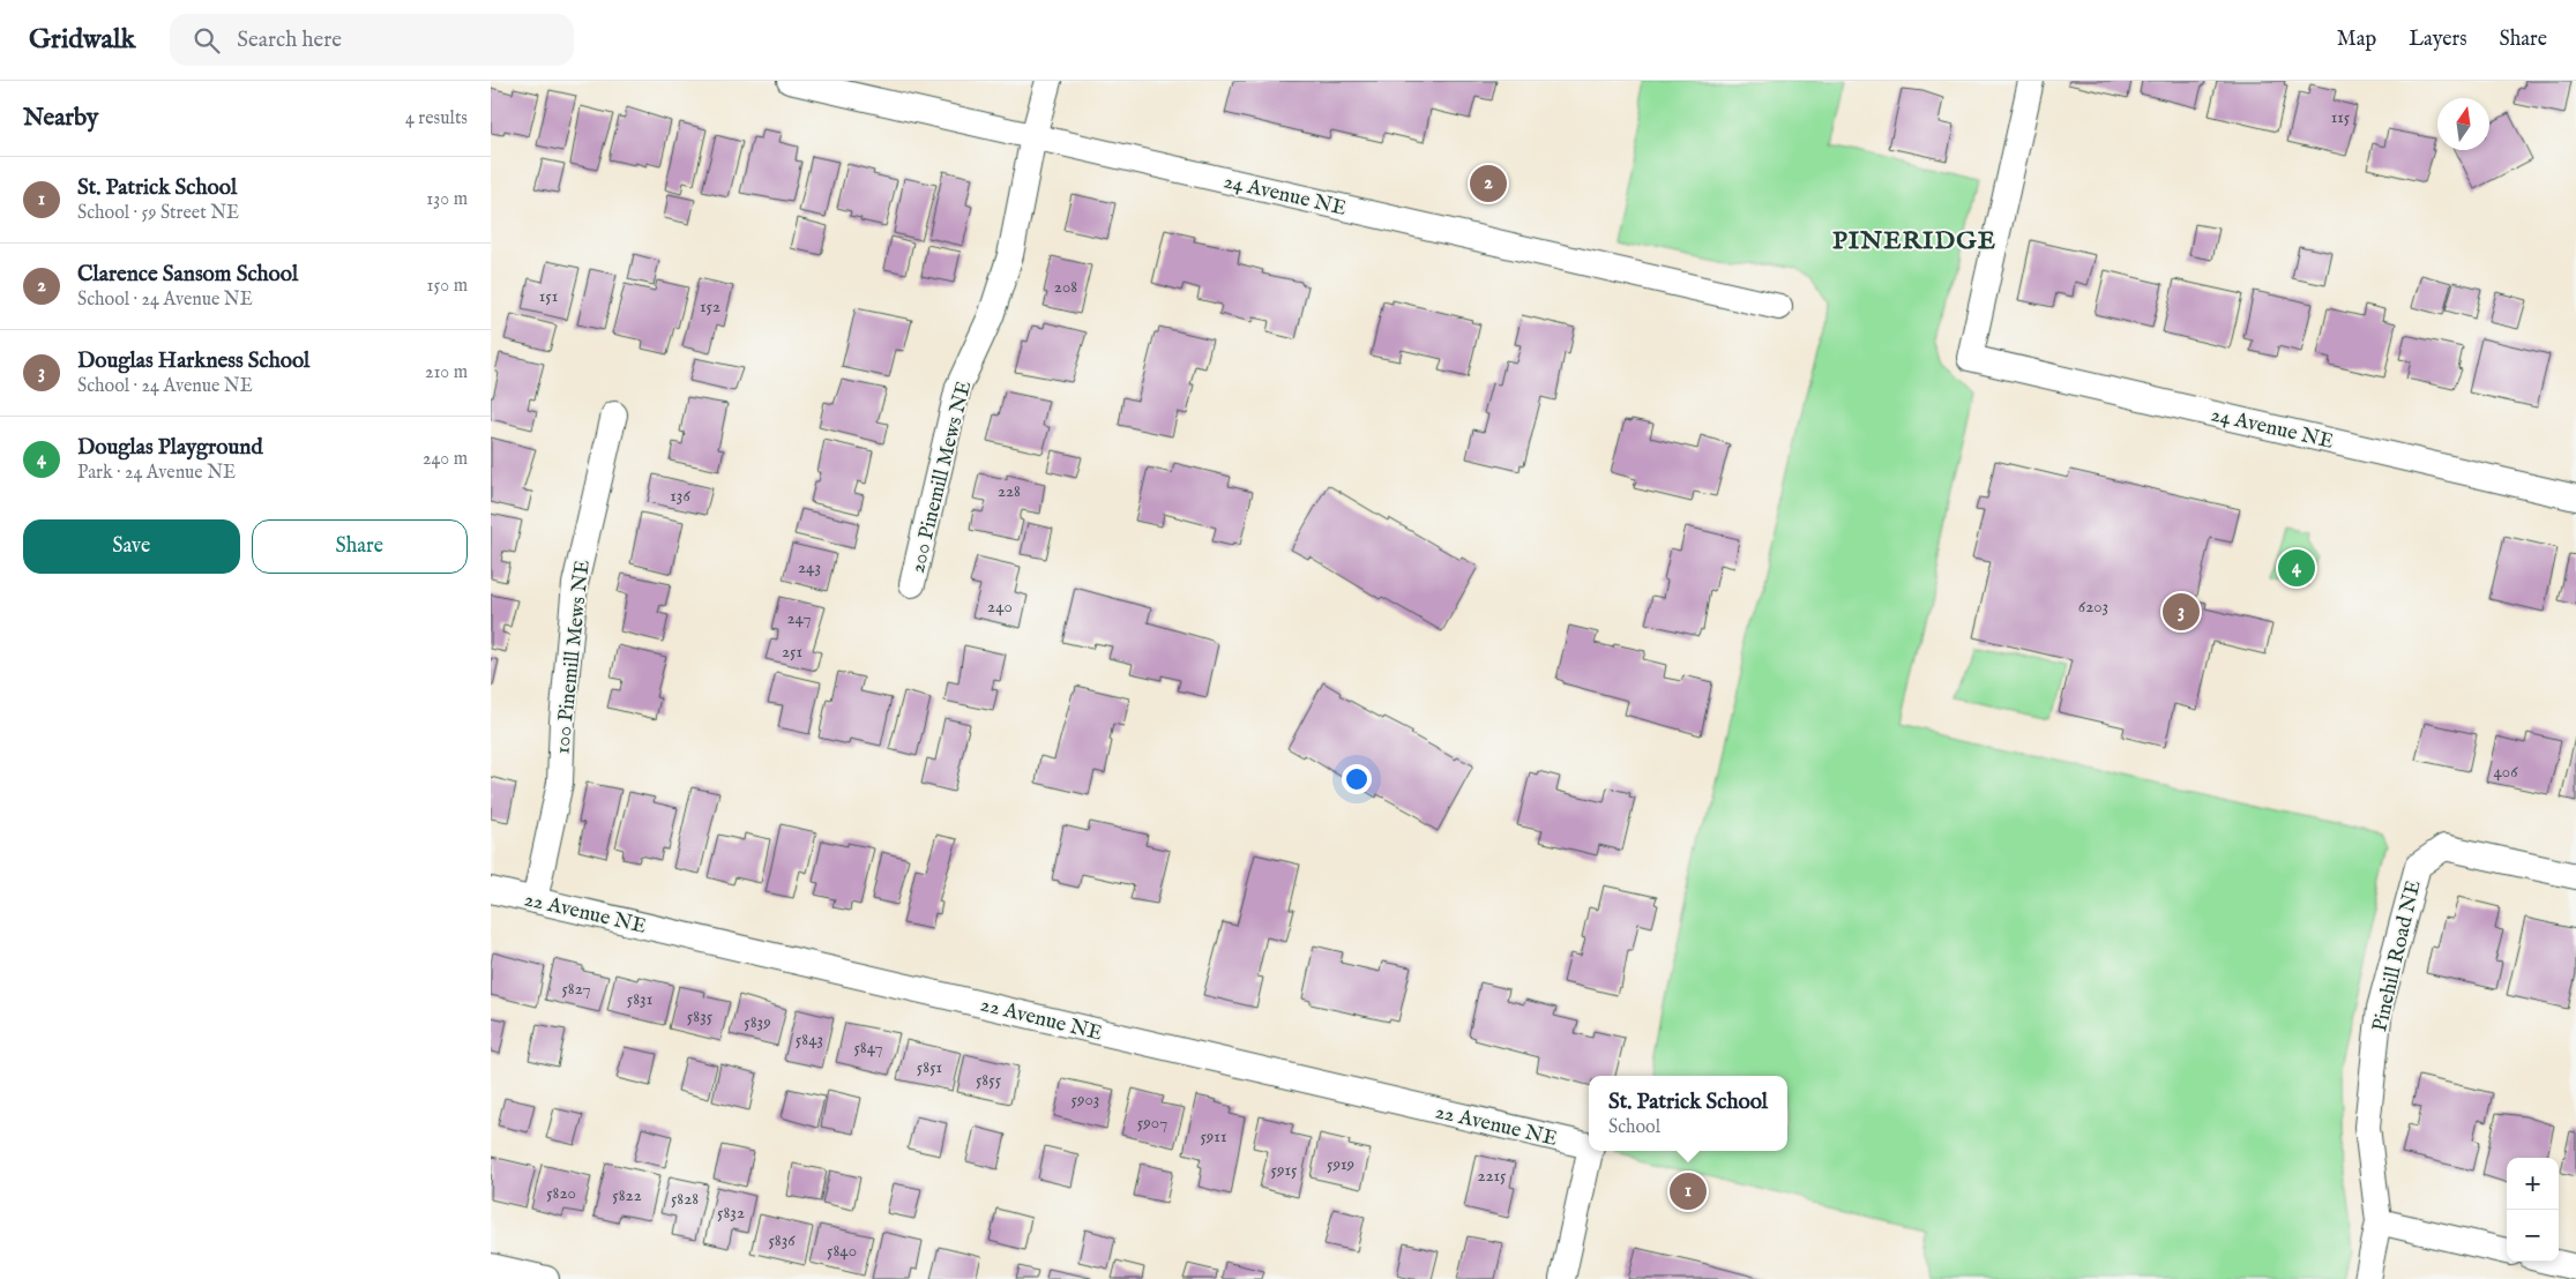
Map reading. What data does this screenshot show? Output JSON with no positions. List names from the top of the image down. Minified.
{"streets":{"street":["24 Avenue NE","200 Pinemill Mews NE","100 Pinemill Mews NE","22 Avenue NE","Pinehill Road NE"]},"crossings":[["24 Avenue NE","200 Pinemill Mews NE"],["100 Pinemill Mews NE","22 Avenue NE"]],"districts":["PINERIDGE"],"house_numbers":["115","208","151","152","228","136","243","240","6203","247","251","406","5827","5831","5835","5839","5843","5847","5851","5855","5903","5907","5911","5919","5915","2215","5820","5822","5828","5832","5836","5840"],"north":"top","page":{"header":"Gridwalk","search":"Search here","nav":["Map","Layers","Share"],"heading":["Nearby","4 results"],"list":[{"mark":"1","name":"St. Patrick School","note":"School · 59 Street NE","value":"130 m"},{"mark":"2","name":"Clarence Sansom School","note":"School · 24 Avenue NE","value":"150 m"},{"mark":"3","name":"Douglas Harkness School","note":"School · 24 Avenue NE","value":"210 m"},{"mark":"4","name":"Douglas Playground","note":"Park · 24 Avenue NE","value":"240 m"}],"pins":["2","4","3","1"],"buttons":["Save","Share"],"popup":["St. Patrick School","School"],"map_buttons":["+","−"]}}
